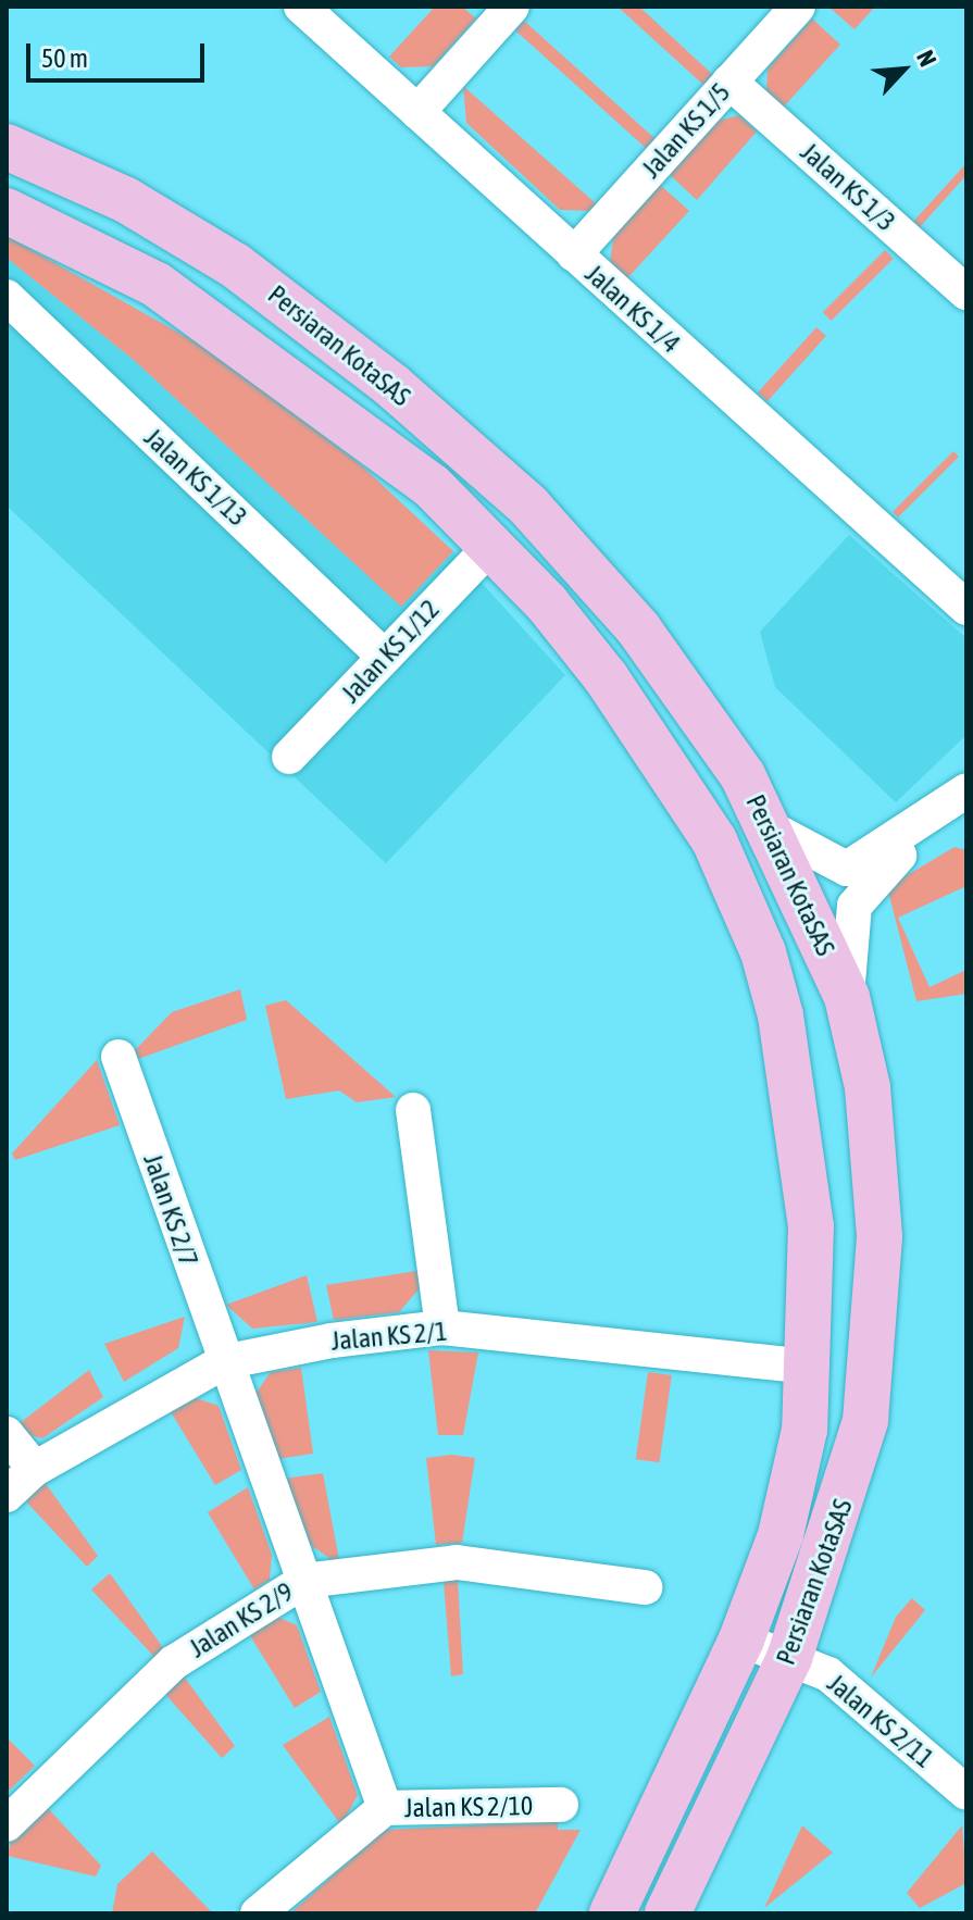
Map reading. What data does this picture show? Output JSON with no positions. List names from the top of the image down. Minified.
{"streets":{"main road":["Persiaran KotaSAS"],"street":["Jalan KS 1/5","Jalan KS 1/3","Jalan KS 1/4","Jalan KS 1/13","Jalan KS 1/12","Jalan KS 2/7","Jalan KS 2/1","Jalan KS 2/9","Jalan KS 2/11","Jalan KS 2/10"]},"crossings":[["Jalan KS 1/5","Jalan KS 1/3"],["Jalan KS 1/5","Jalan KS 1/4"],["Persiaran KotaSAS","Jalan KS 1/12"],["Persiaran KotaSAS","Jalan KS 2/1"],["Persiaran KotaSAS","Jalan KS 2/11"],["Jalan KS 1/13","Jalan KS 1/12"],["Jalan KS 2/7","Jalan KS 2/1"],["Jalan KS 2/7","Jalan KS 2/9"],["Jalan KS 2/7","Jalan KS 2/10"]],"scale_bar":"50 m","north":"top right"}
